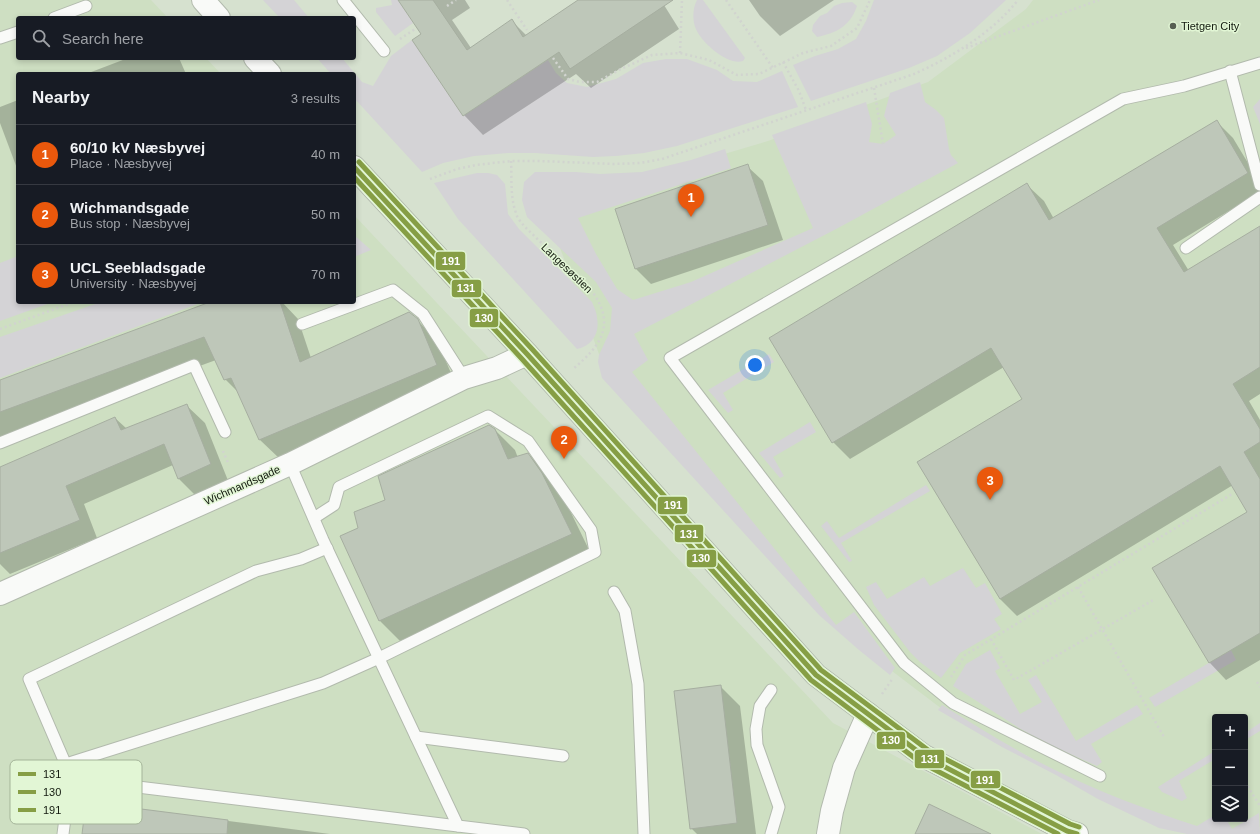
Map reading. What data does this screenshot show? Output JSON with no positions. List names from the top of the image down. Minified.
{"streets":{"street":["Wichmandsgade"],"path":["Langesøstien"]},"places":["Tietgen City"],"lines":["transit line 191","transit line 131","transit line 130"],"legend":["131","130","191"],"page":{"search":"Search here","heading":["Nearby","3 results"],"list":[{"mark":"1","name":"60/10 kV Næsbyvej","note":"Place · Næsbyvej","value":"40 m"},{"mark":"2","name":"Wichmandsgade","note":"Bus stop · Næsbyvej","value":"50 m"},{"mark":"3","name":"UCL Seebladsgade","note":"University · Næsbyvej","value":"70 m"}],"pins":["1","2","3"],"map_buttons":["+","−"]}}
